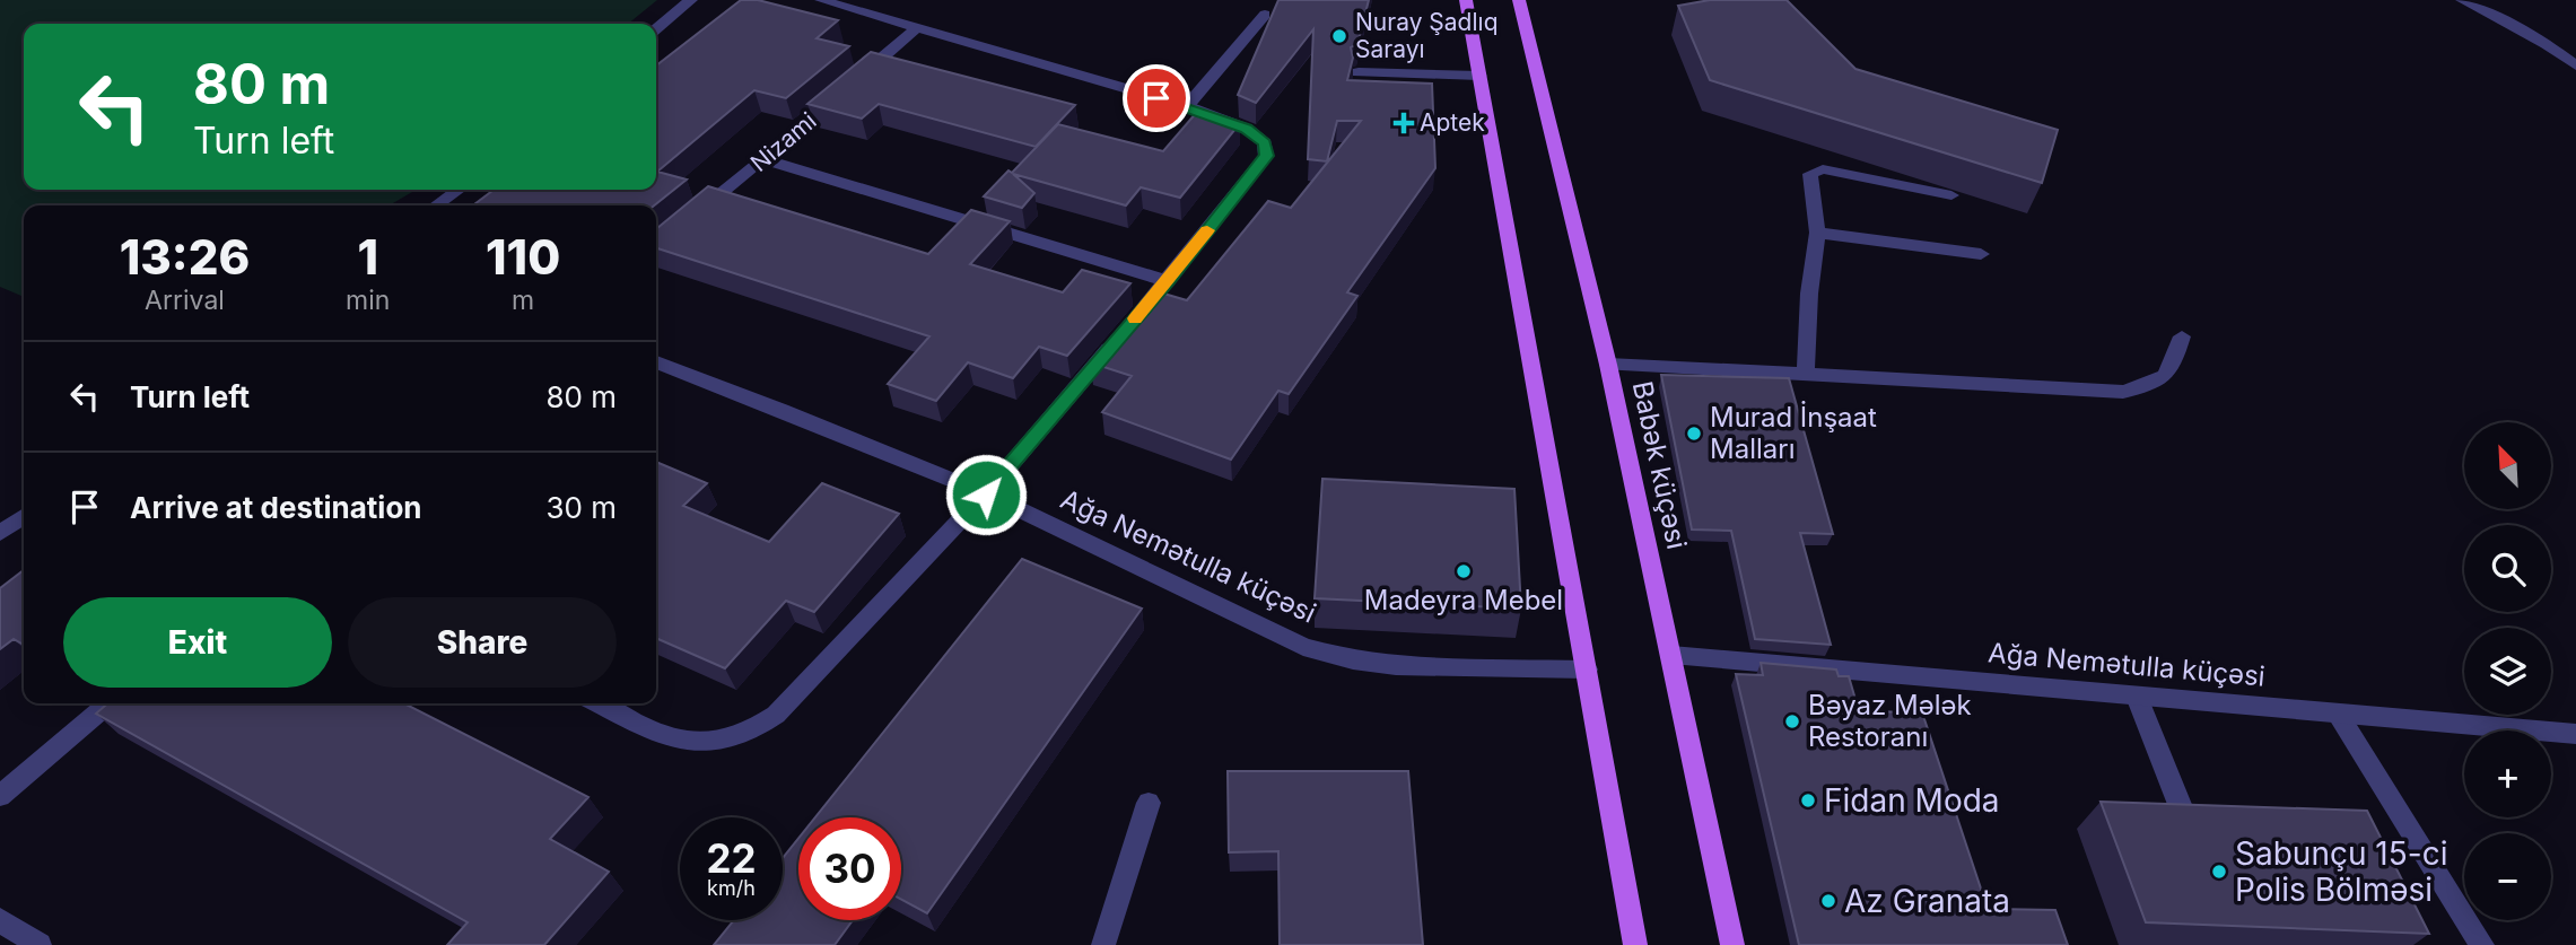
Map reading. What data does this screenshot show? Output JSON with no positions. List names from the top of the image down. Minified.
{"streets":{"main road":["Babək küçəsi"],"street":["Nizami","Ağa Nemətulla küçəsi"]},"crossings":[["Babək küçəsi","Ağa Nemətulla küçəsi"]],"places":{"other":["Nuray Şadlıq Sarayı","Murad İnşaat Malları","Madeyra Mebel","Bəyaz Mələk Restoranı","Fidan Moda","Sabunçu 15-ci Polis Bölməsi","Az Granata"],"health":["Aptek"]},"north":"top left","page":{"turn":["80 m","Turn left"],"eta":["13:26","Arrival","1","min","110","m"],"list":[{"name":"Turn left","value":"80 m"},{"name":"Arrive at destination","value":"30 m"}],"map_buttons":["+","−"],"buttons":["Exit","Share"],"speed":"22 km/h","limit":"30"}}
